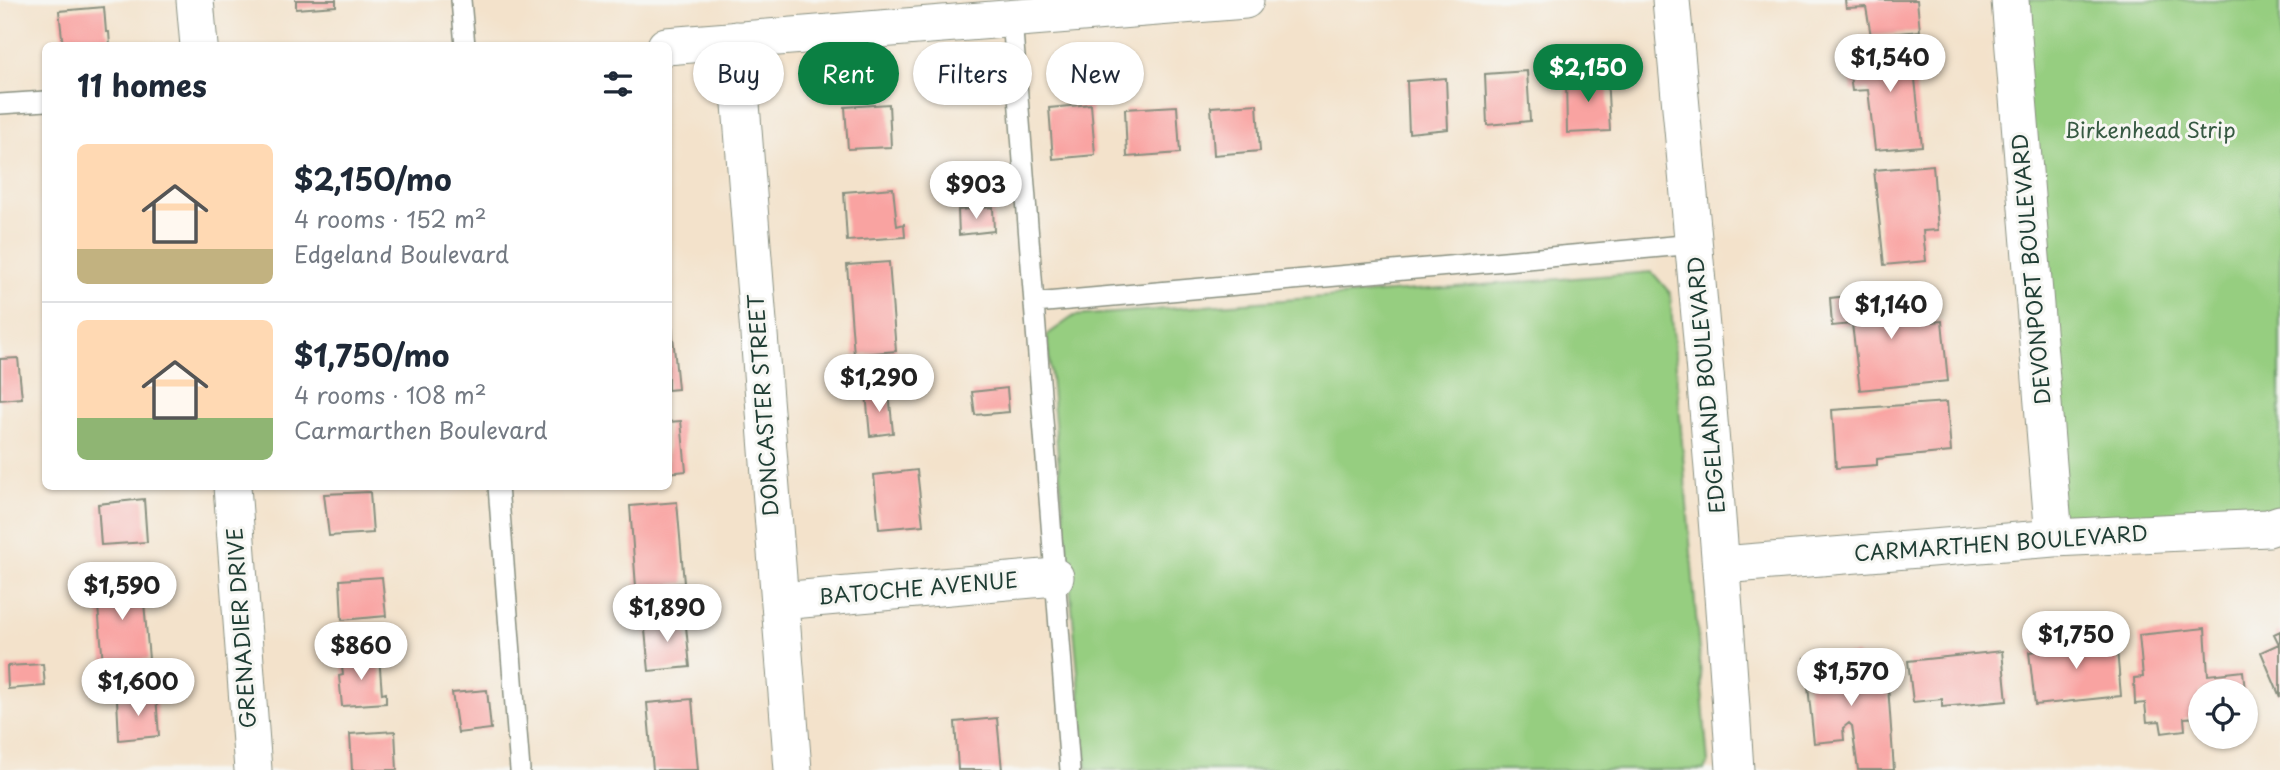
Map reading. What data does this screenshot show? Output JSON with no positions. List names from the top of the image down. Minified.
{"streets":{"street":["DEVONPORT BOULEVARD","EDGELAND BOULEVARD","DONCASTER STREET","CARMARTHEN BOULEVARD","BATOCHE AVENUE","GRENADIER DRIVE"]},"crossings":[["DEVONPORT BOULEVARD","CARMARTHEN BOULEVARD"],["EDGELAND BOULEVARD","CARMARTHEN BOULEVARD"],["DONCASTER STREET","BATOCHE AVENUE"]],"parks":["Birkenhead Strip"],"page":{"price":["$1,540","$2,150","$903","$1,140","$1,290","$1,590","$1,890","$1,750","$860","$1,570","$1,600"],"chip":["Buy","Rent","Filters","New"],"heading":"11 homes","list":[{"name":"$2,150/mo","note":"4 rooms · 152 m² · Edgeland Boulevard"},{"name":"$1,750/mo","note":"4 rooms · 108 m² · Carmarthen Boulevard"}]}}
